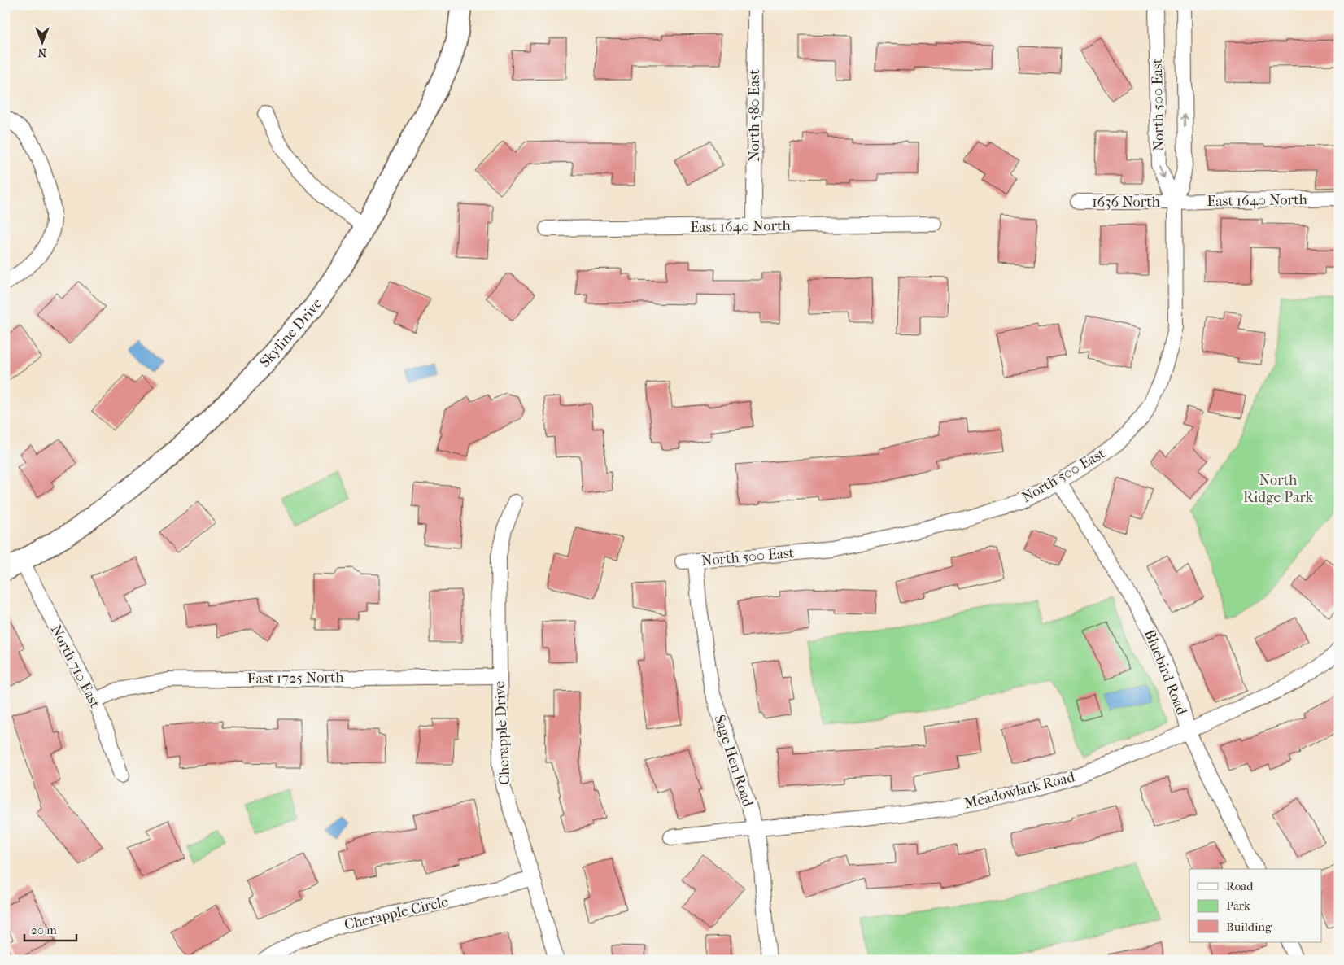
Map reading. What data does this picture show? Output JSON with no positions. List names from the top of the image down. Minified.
{"streets":{"street":["North 500 East","North 580 East","East 1640 North","1636 North","Skyline Drive","North 710 East","Bluebird Road","East 1725 North","Cherapple Drive","Sage Hen Road","Meadowlark Road","Cherapple Circle"]},"crossings":[["North 500 East","East 1640 North"],["North 500 East","1636 North"],["North 500 East","Bluebird Road"],["North 500 East","Sage Hen Road"],["North 580 East","East 1640 North"],["East 1640 North","1636 North"],["Skyline Drive","North 710 East"],["North 710 East","East 1725 North"],["Bluebird Road","Meadowlark Road"],["East 1725 North","Cherapple Drive"],["Cherapple Drive","Cherapple Circle"],["Sage Hen Road","Meadowlark Road"]],"parks":["North Ridge Park"],"legend":["Road","Park","Building"],"scale_bar":"20 m","north":"bottom"}
